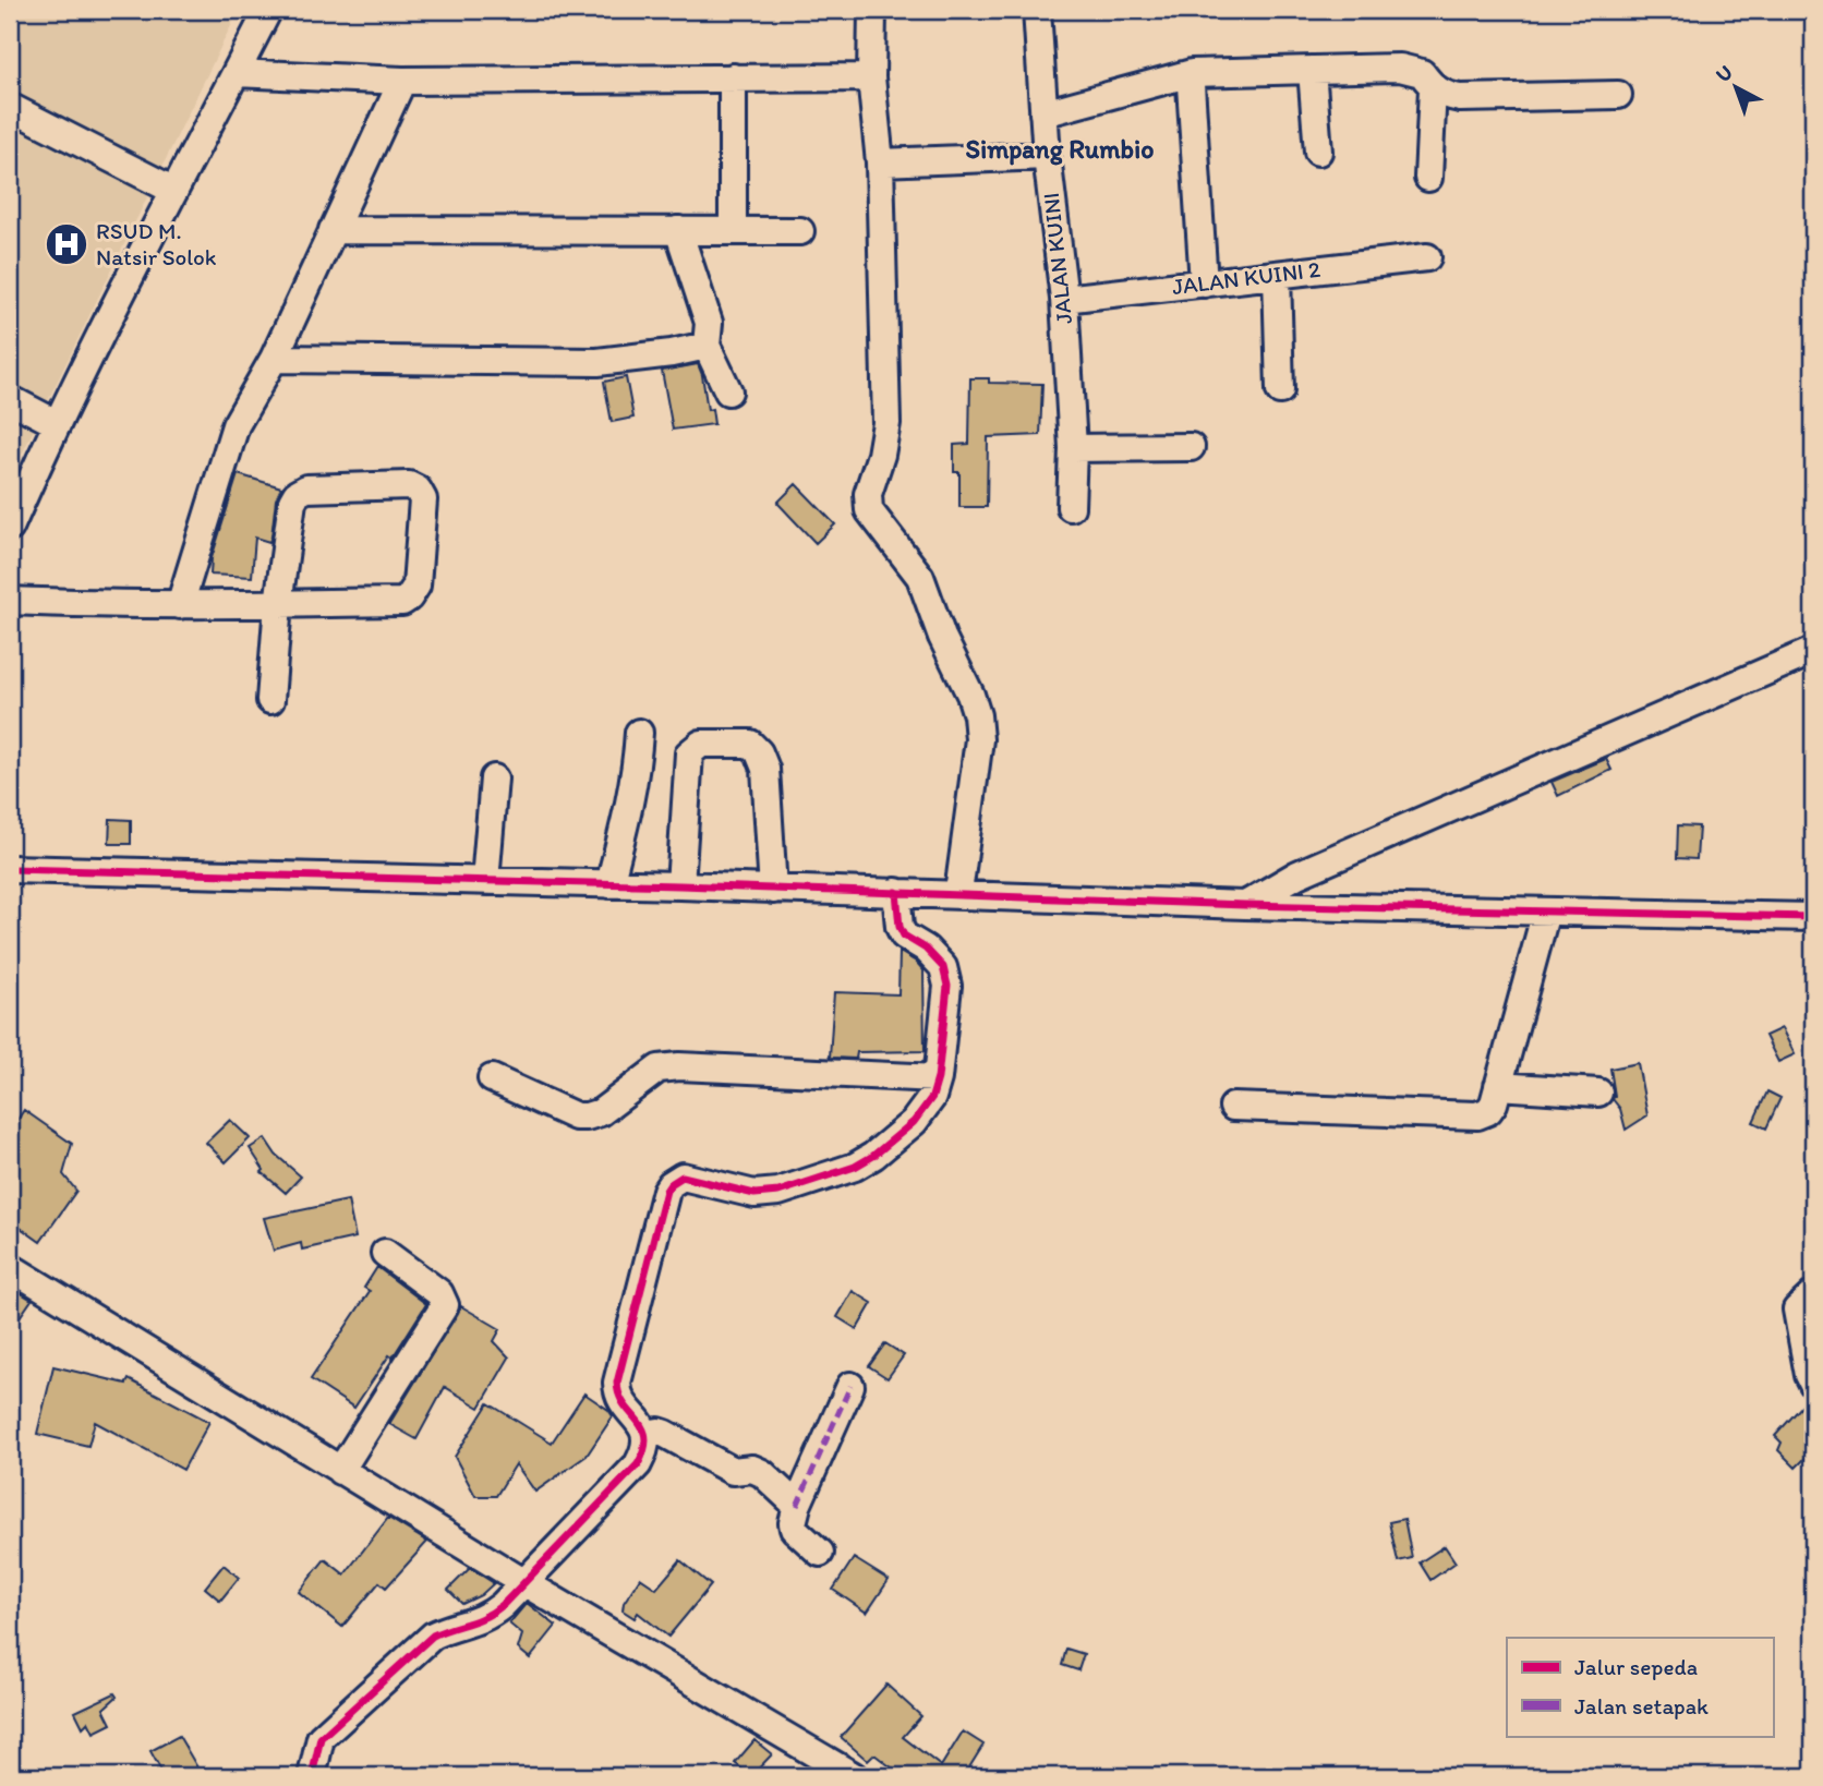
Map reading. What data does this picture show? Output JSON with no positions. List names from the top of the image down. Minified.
{"streets":{"street":["JALAN KUINI","JALAN KUINI 2"]},"crossings":[["JALAN KUINI","JALAN KUINI 2"]],"districts":["Simpang Rumbio"],"places":{"hospital":["RSUD M. Natsir Solok"]},"legend":["Jalur sepeda","Jalan setapak"],"north":"top left"}
